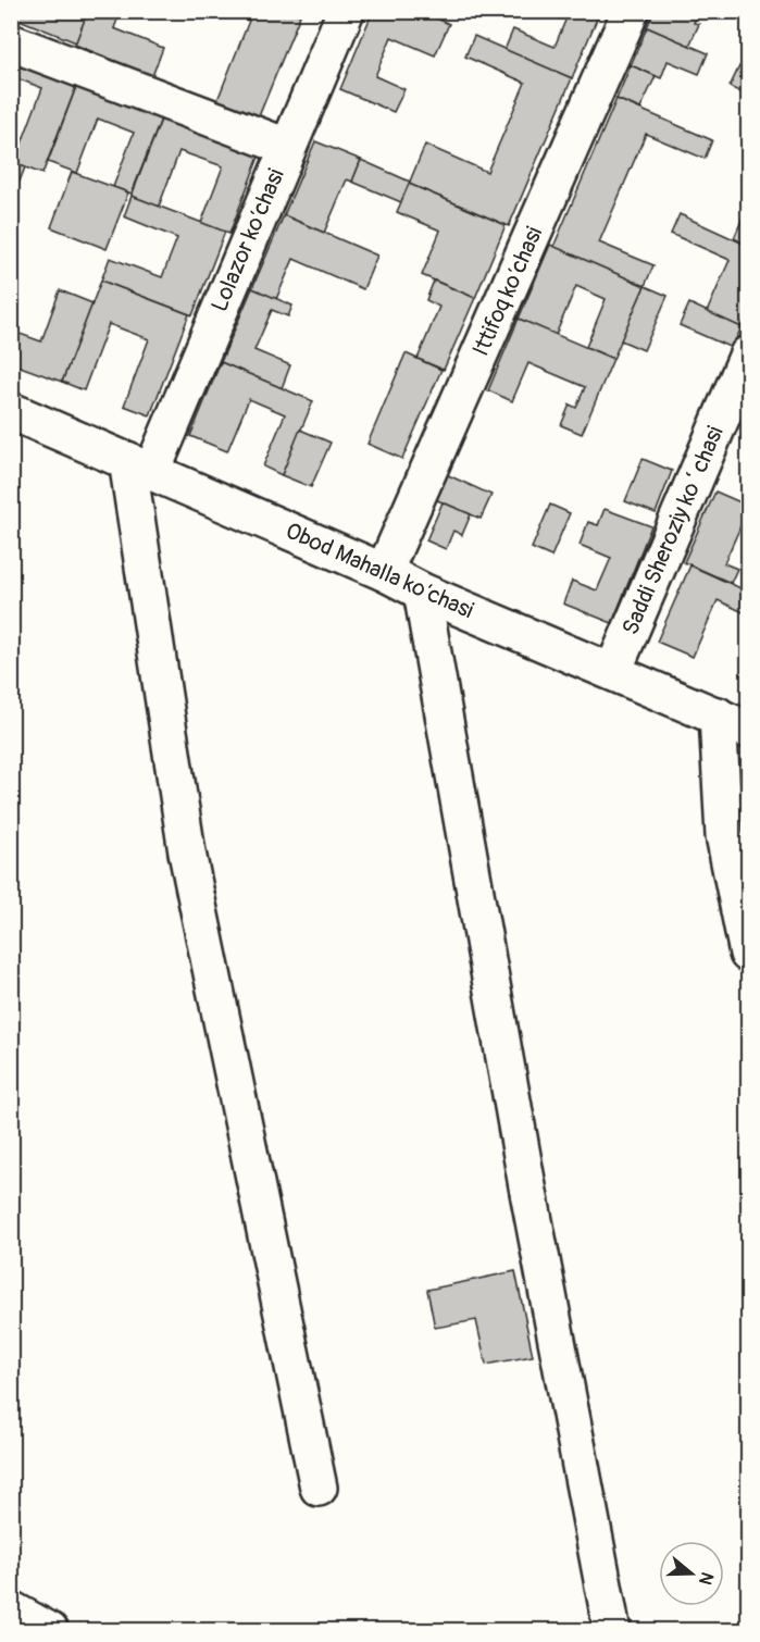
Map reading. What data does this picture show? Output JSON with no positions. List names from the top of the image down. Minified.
{"streets":{"street":["Lolazor ko‘chasi","Ittifoq ko‘chasi","Saddi Sheroziy koʻchasi","Obod Mahalla ko‘chasi"]},"crossings":[["Lolazor ko‘chasi","Obod Mahalla ko‘chasi"],["Ittifoq ko‘chasi","Obod Mahalla ko‘chasi"],["Saddi Sheroziy koʻchasi","Obod Mahalla ko‘chasi"]],"north":"right"}
